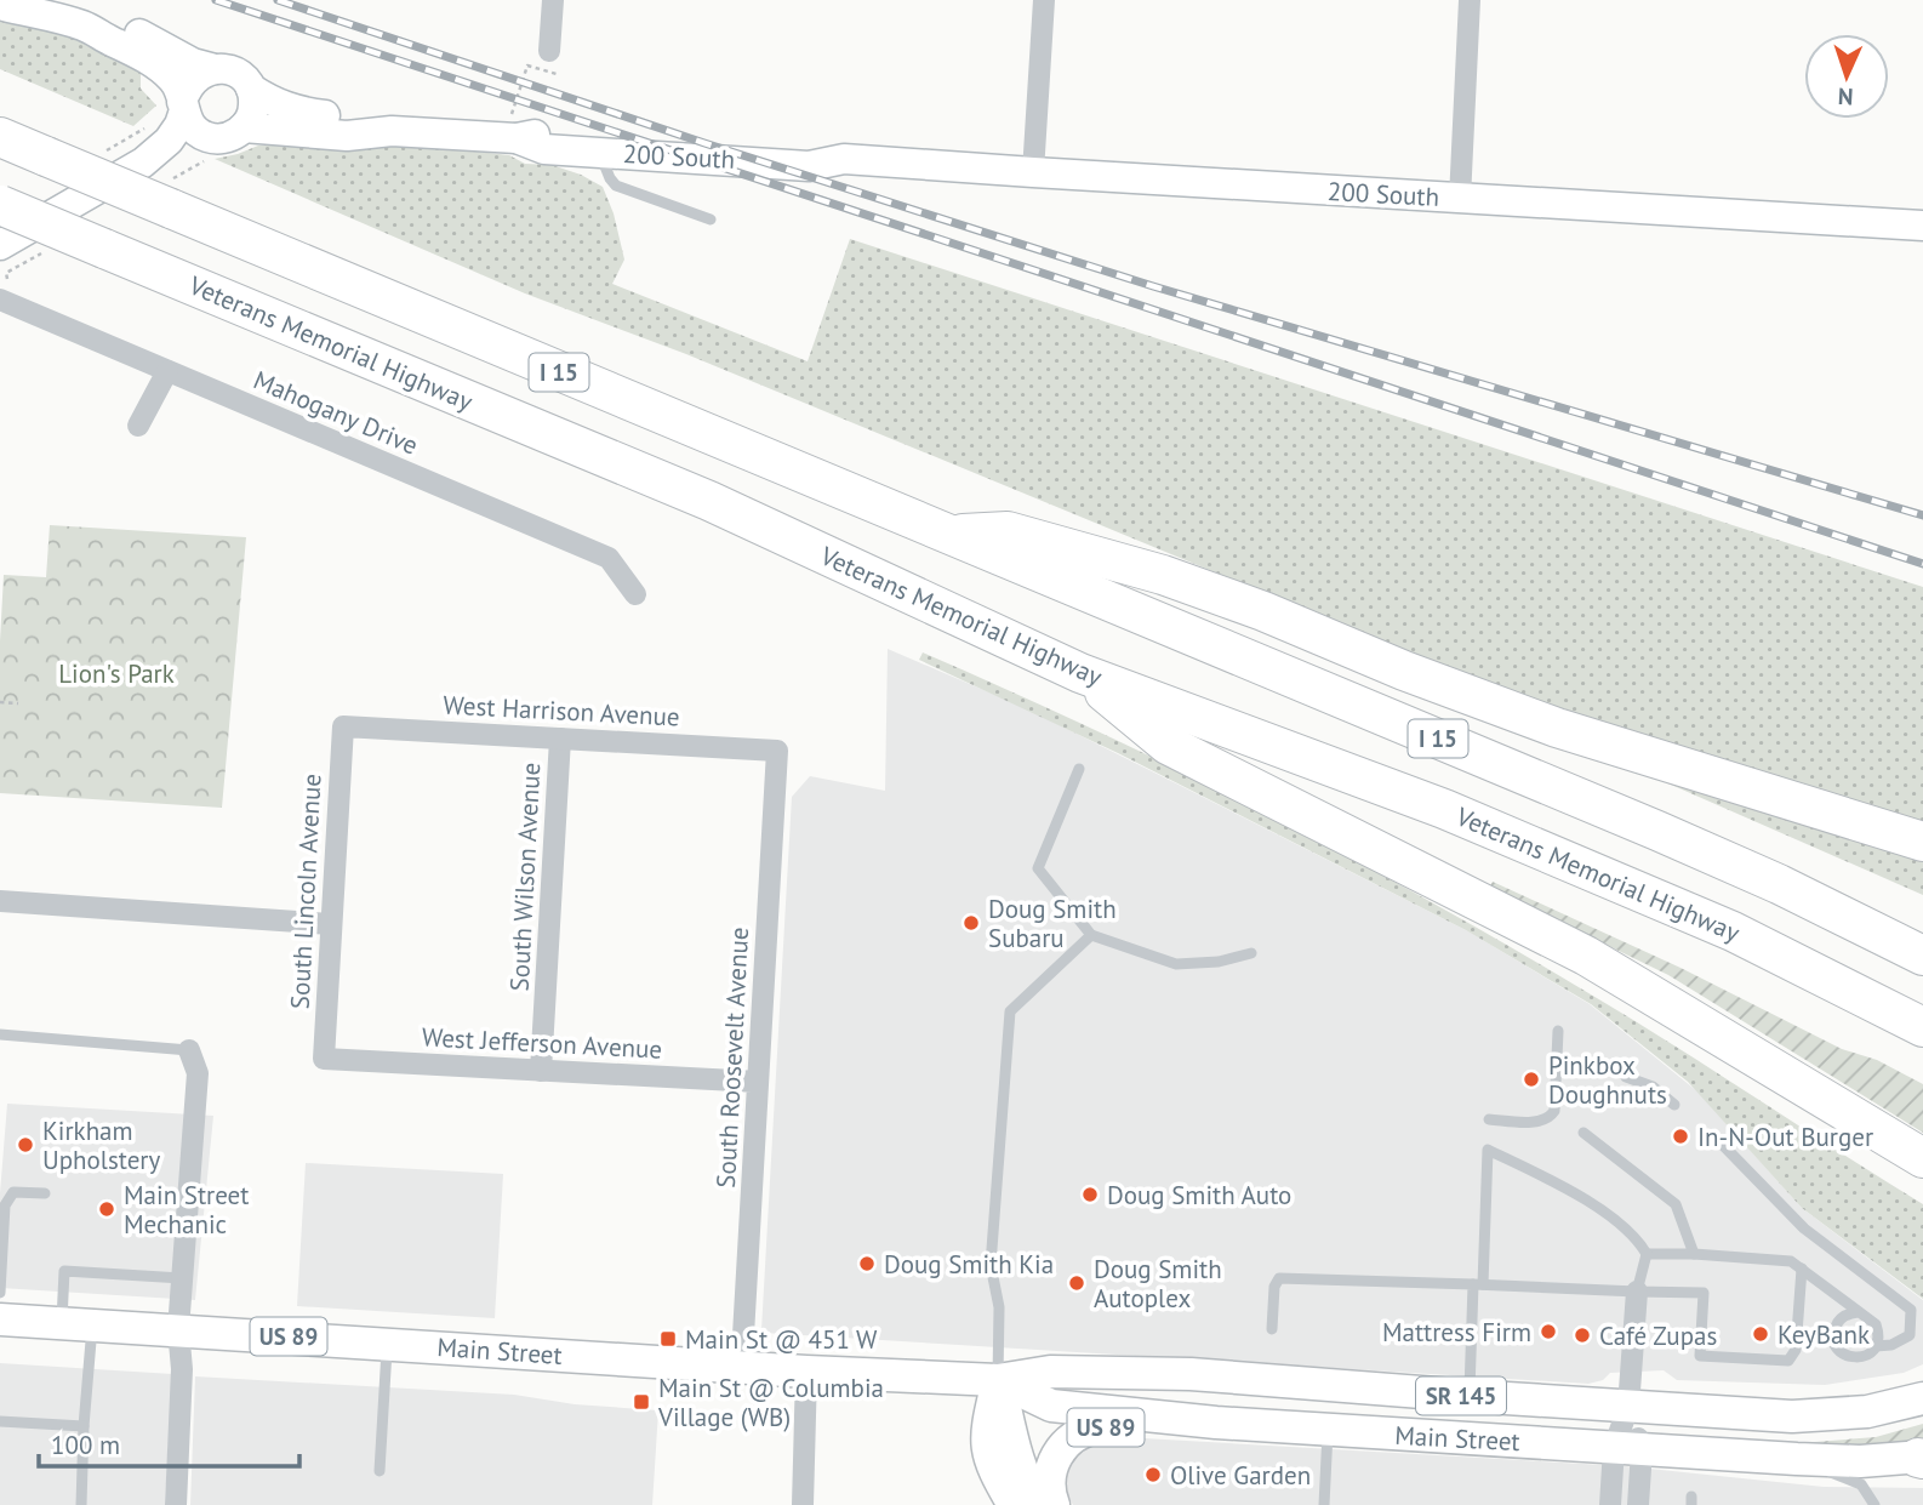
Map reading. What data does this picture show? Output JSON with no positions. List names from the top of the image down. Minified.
{"streets":{"highway":["Veterans Memorial Highway","I 15"],"main road":["US 89","Main Street","SR 145"],"street":["200 South","Mahogany Drive","West Harrison Avenue","South Wilson Avenue","South Lincoln Avenue","West Jefferson Avenue","South Roosevelt Avenue"]},"crossings":[["West Harrison Avenue","South Wilson Avenue"],["West Harrison Avenue","South Lincoln Avenue"],["West Harrison Avenue","South Roosevelt Avenue"],["South Wilson Avenue","West Jefferson Avenue"],["South Lincoln Avenue","West Jefferson Avenue"],["West Jefferson Avenue","South Roosevelt Avenue"],["South Roosevelt Avenue","Main Street"],["US 89","Main Street"]],"parks":["Lion's Park"],"places":{"other":["Doug Smith Subaru","Pinkbox Doughnuts","In-N-Out Burger","Kirkham Upholstery","Doug Smith Auto","Main Street Mechanic","Doug Smith Kia","Doug Smith Autoplex","Mattress Firm","KeyBank","Café Zupas","Olive Garden"],"transit":["Main St @ 451 W","Main St @ Columbia Village (WB)"]},"scale_bar":"100 m","north":"bottom"}
